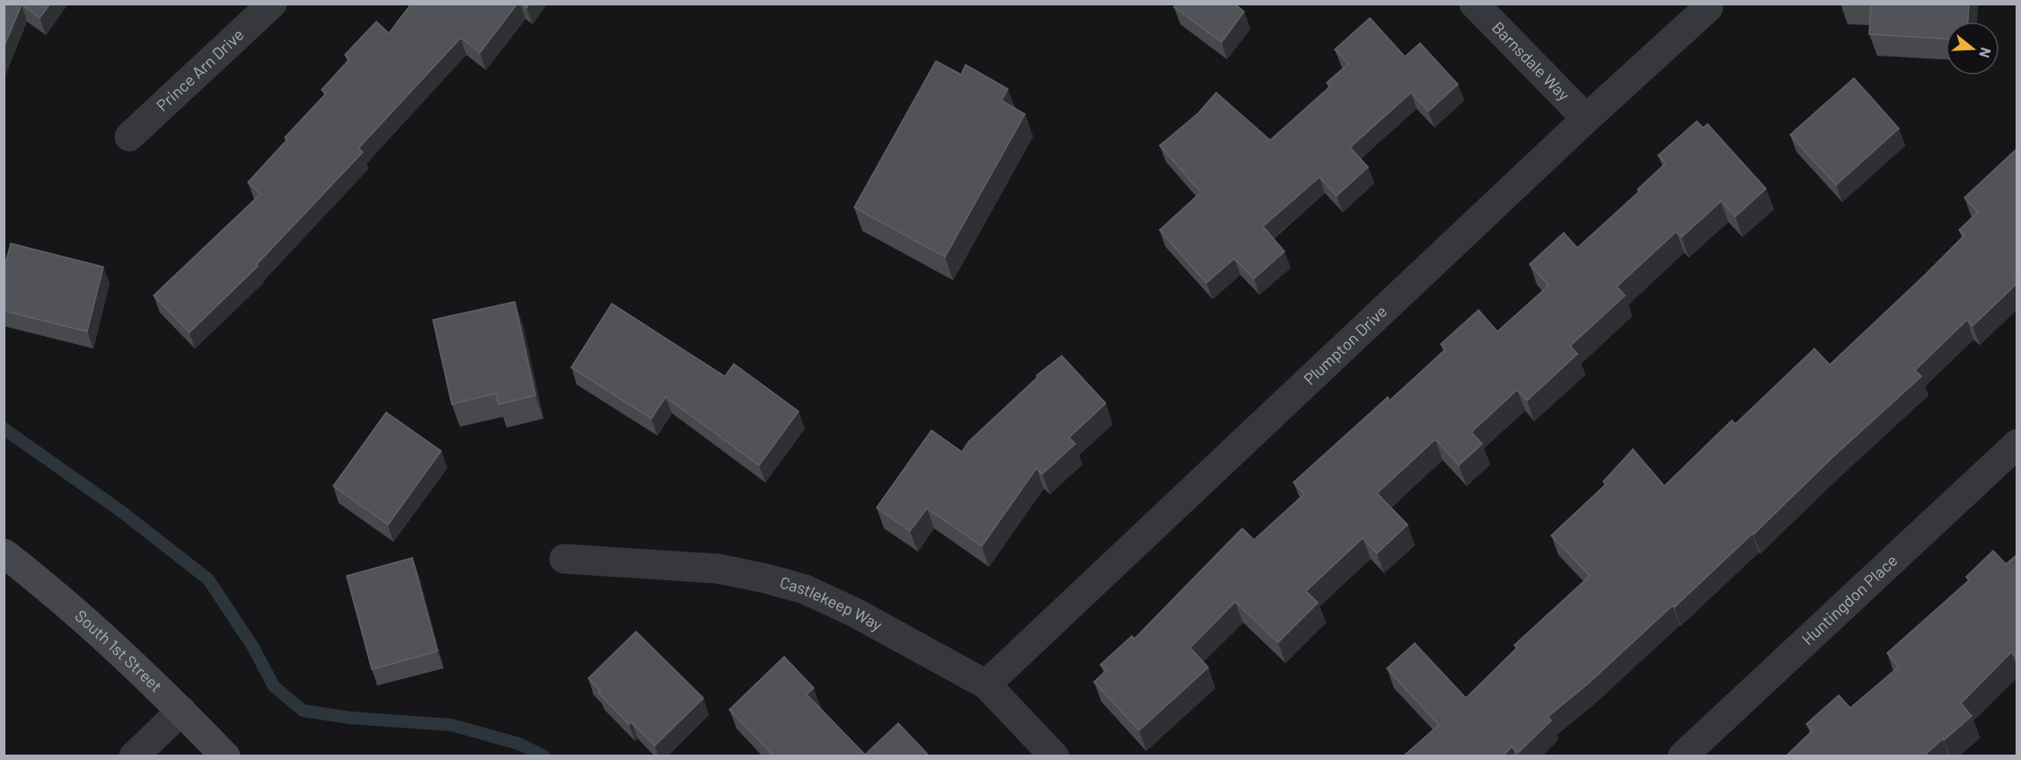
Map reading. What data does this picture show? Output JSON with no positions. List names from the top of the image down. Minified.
{"streets":{"main road":["South 1st Street"],"street":["Barnsdale Way","Prince Arn Drive","Plumpton Drive","Huntingdon Place","Castlekeep Way"]},"crossings":[["Barnsdale Way","Plumpton Drive"],["Plumpton Drive","Castlekeep Way"]],"north":"right"}
